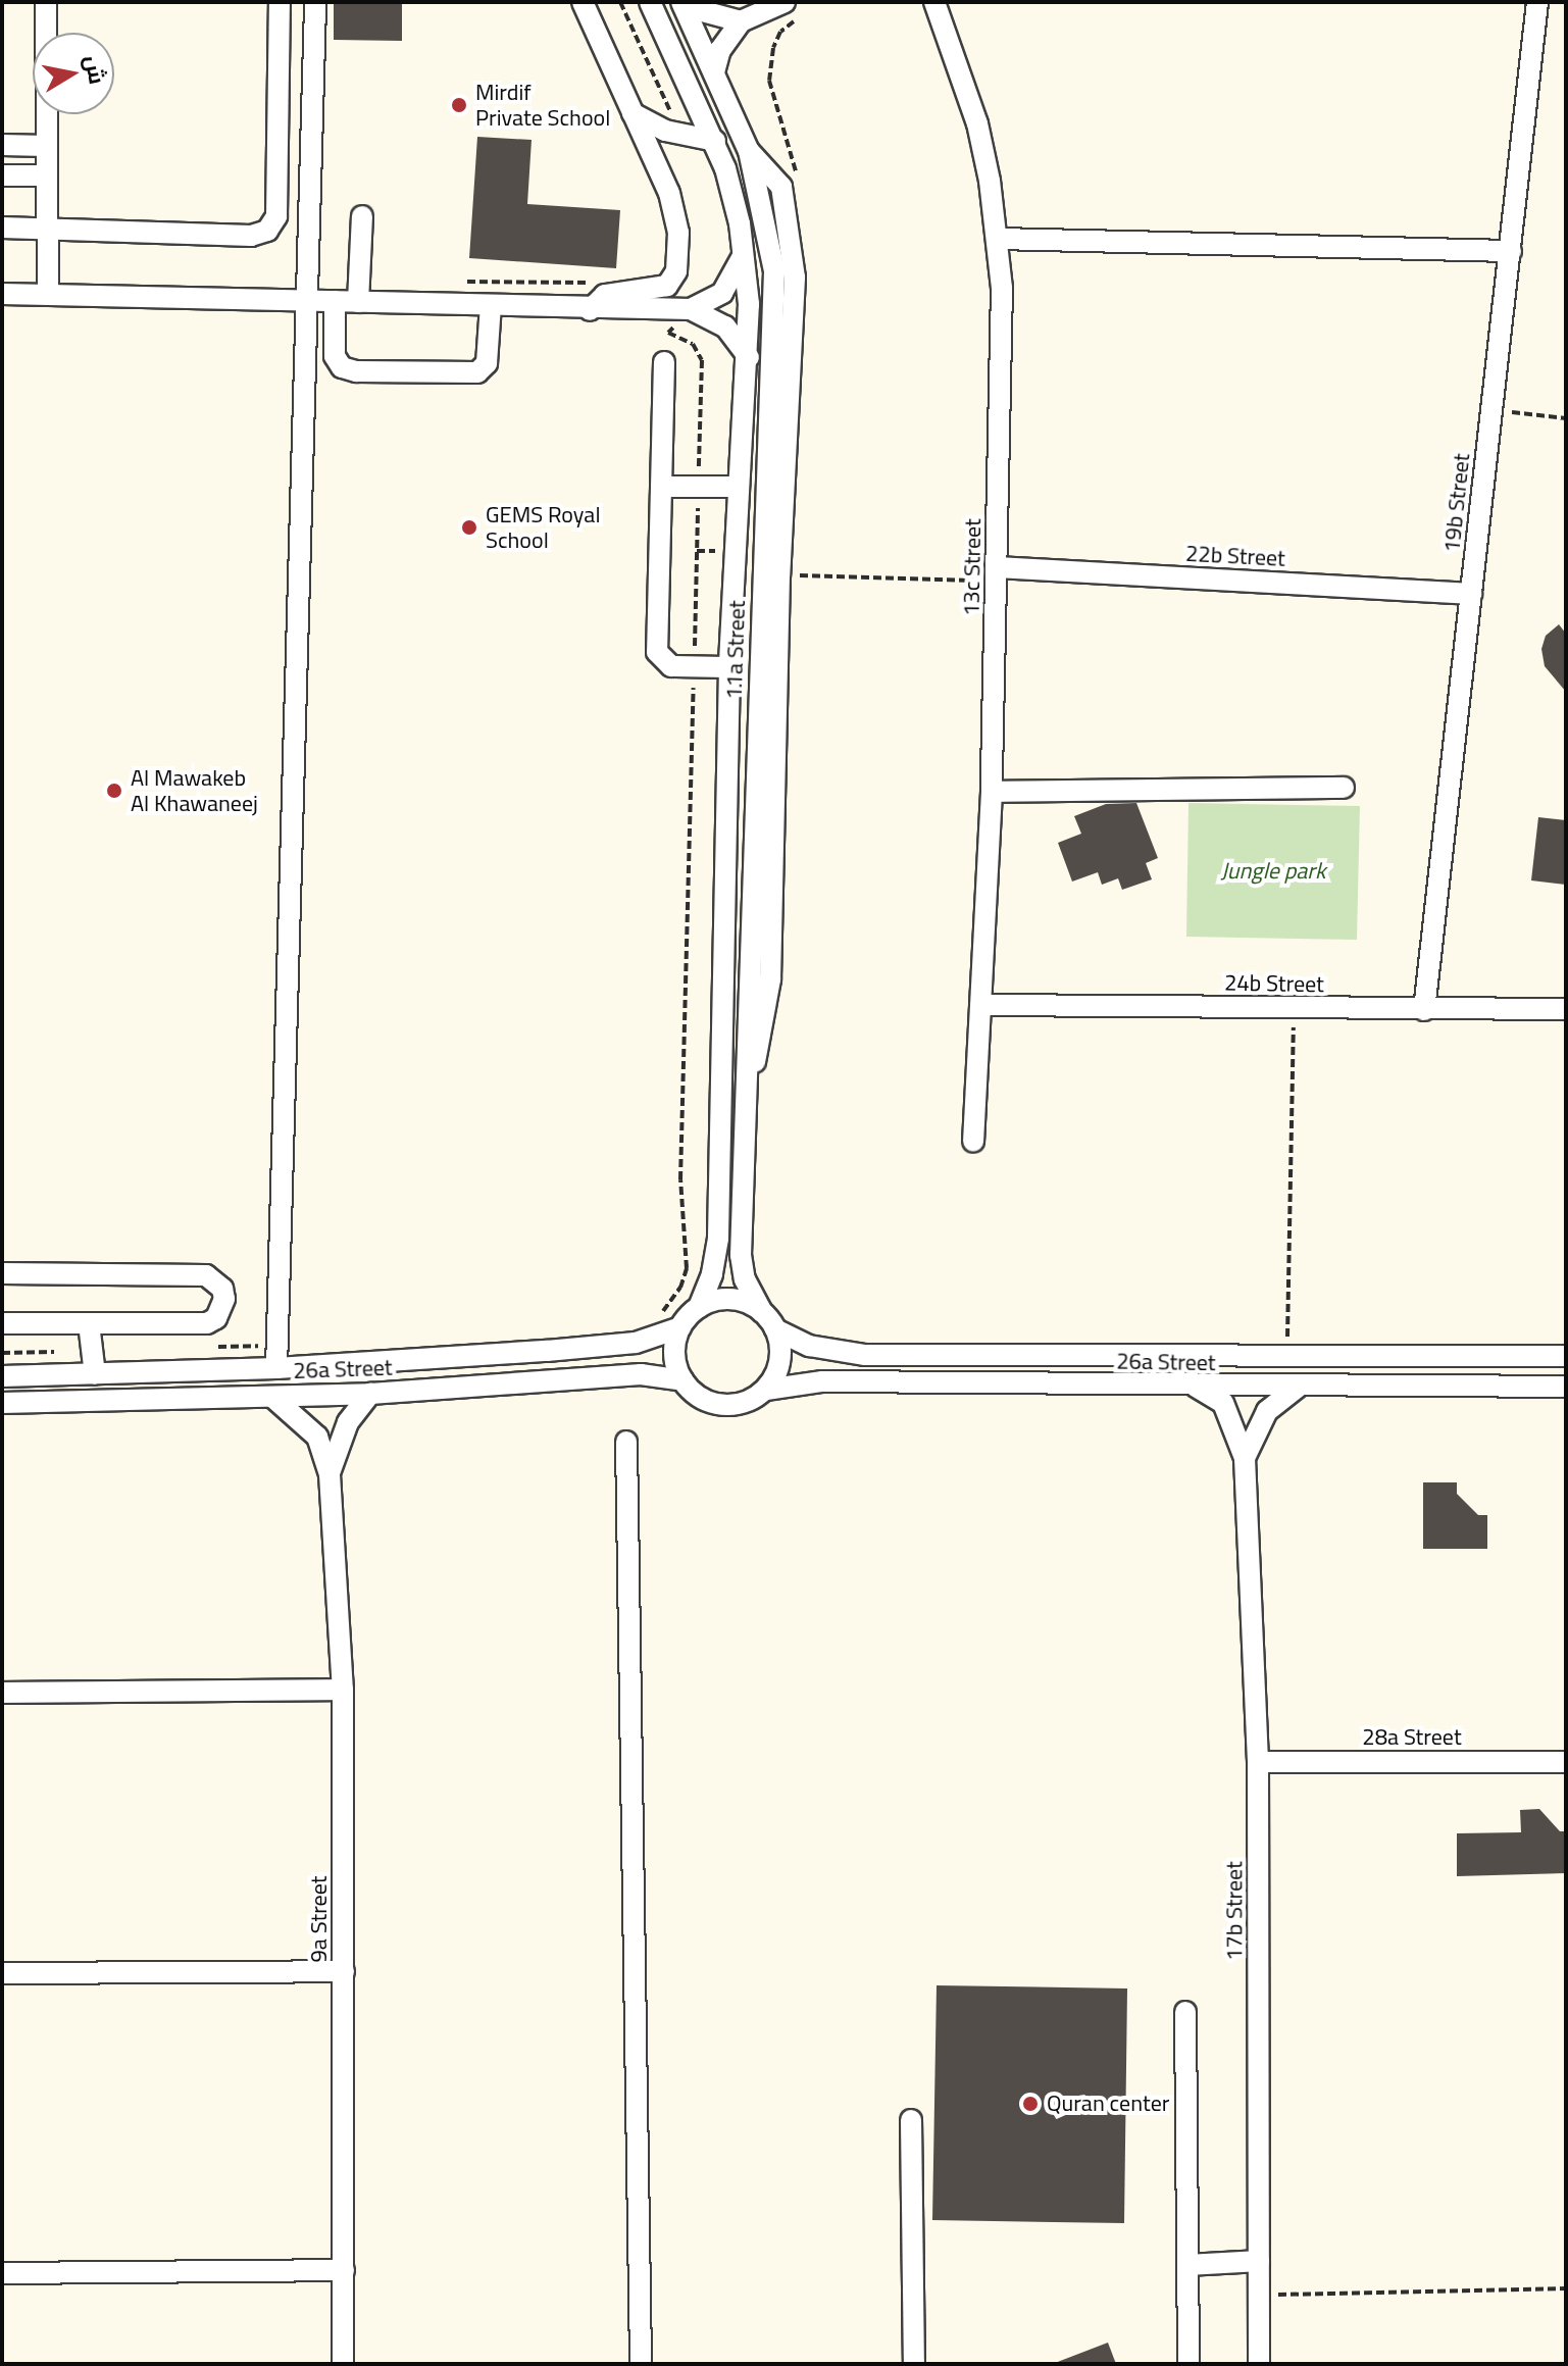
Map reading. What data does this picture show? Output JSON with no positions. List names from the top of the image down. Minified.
{"streets":{"street":["19b Street","22b Street","13c Street","11a Street","24b Street","26a Street","28a Street","17b Street","9a Street"]},"crossings":[["19b Street","22b Street"],["19b Street","24b Street"],["22b Street","13c Street"],["13c Street","24b Street"],["11a Street","26a Street"],["26a Street","17b Street"],["26a Street","9a Street"],["28a Street","17b Street"]],"parks":["Jungle park"],"places":["Mirdif Private School","GEMS Royal School","Al Mawakeb Al Khawaneej","Quran center"],"north":"right"}
